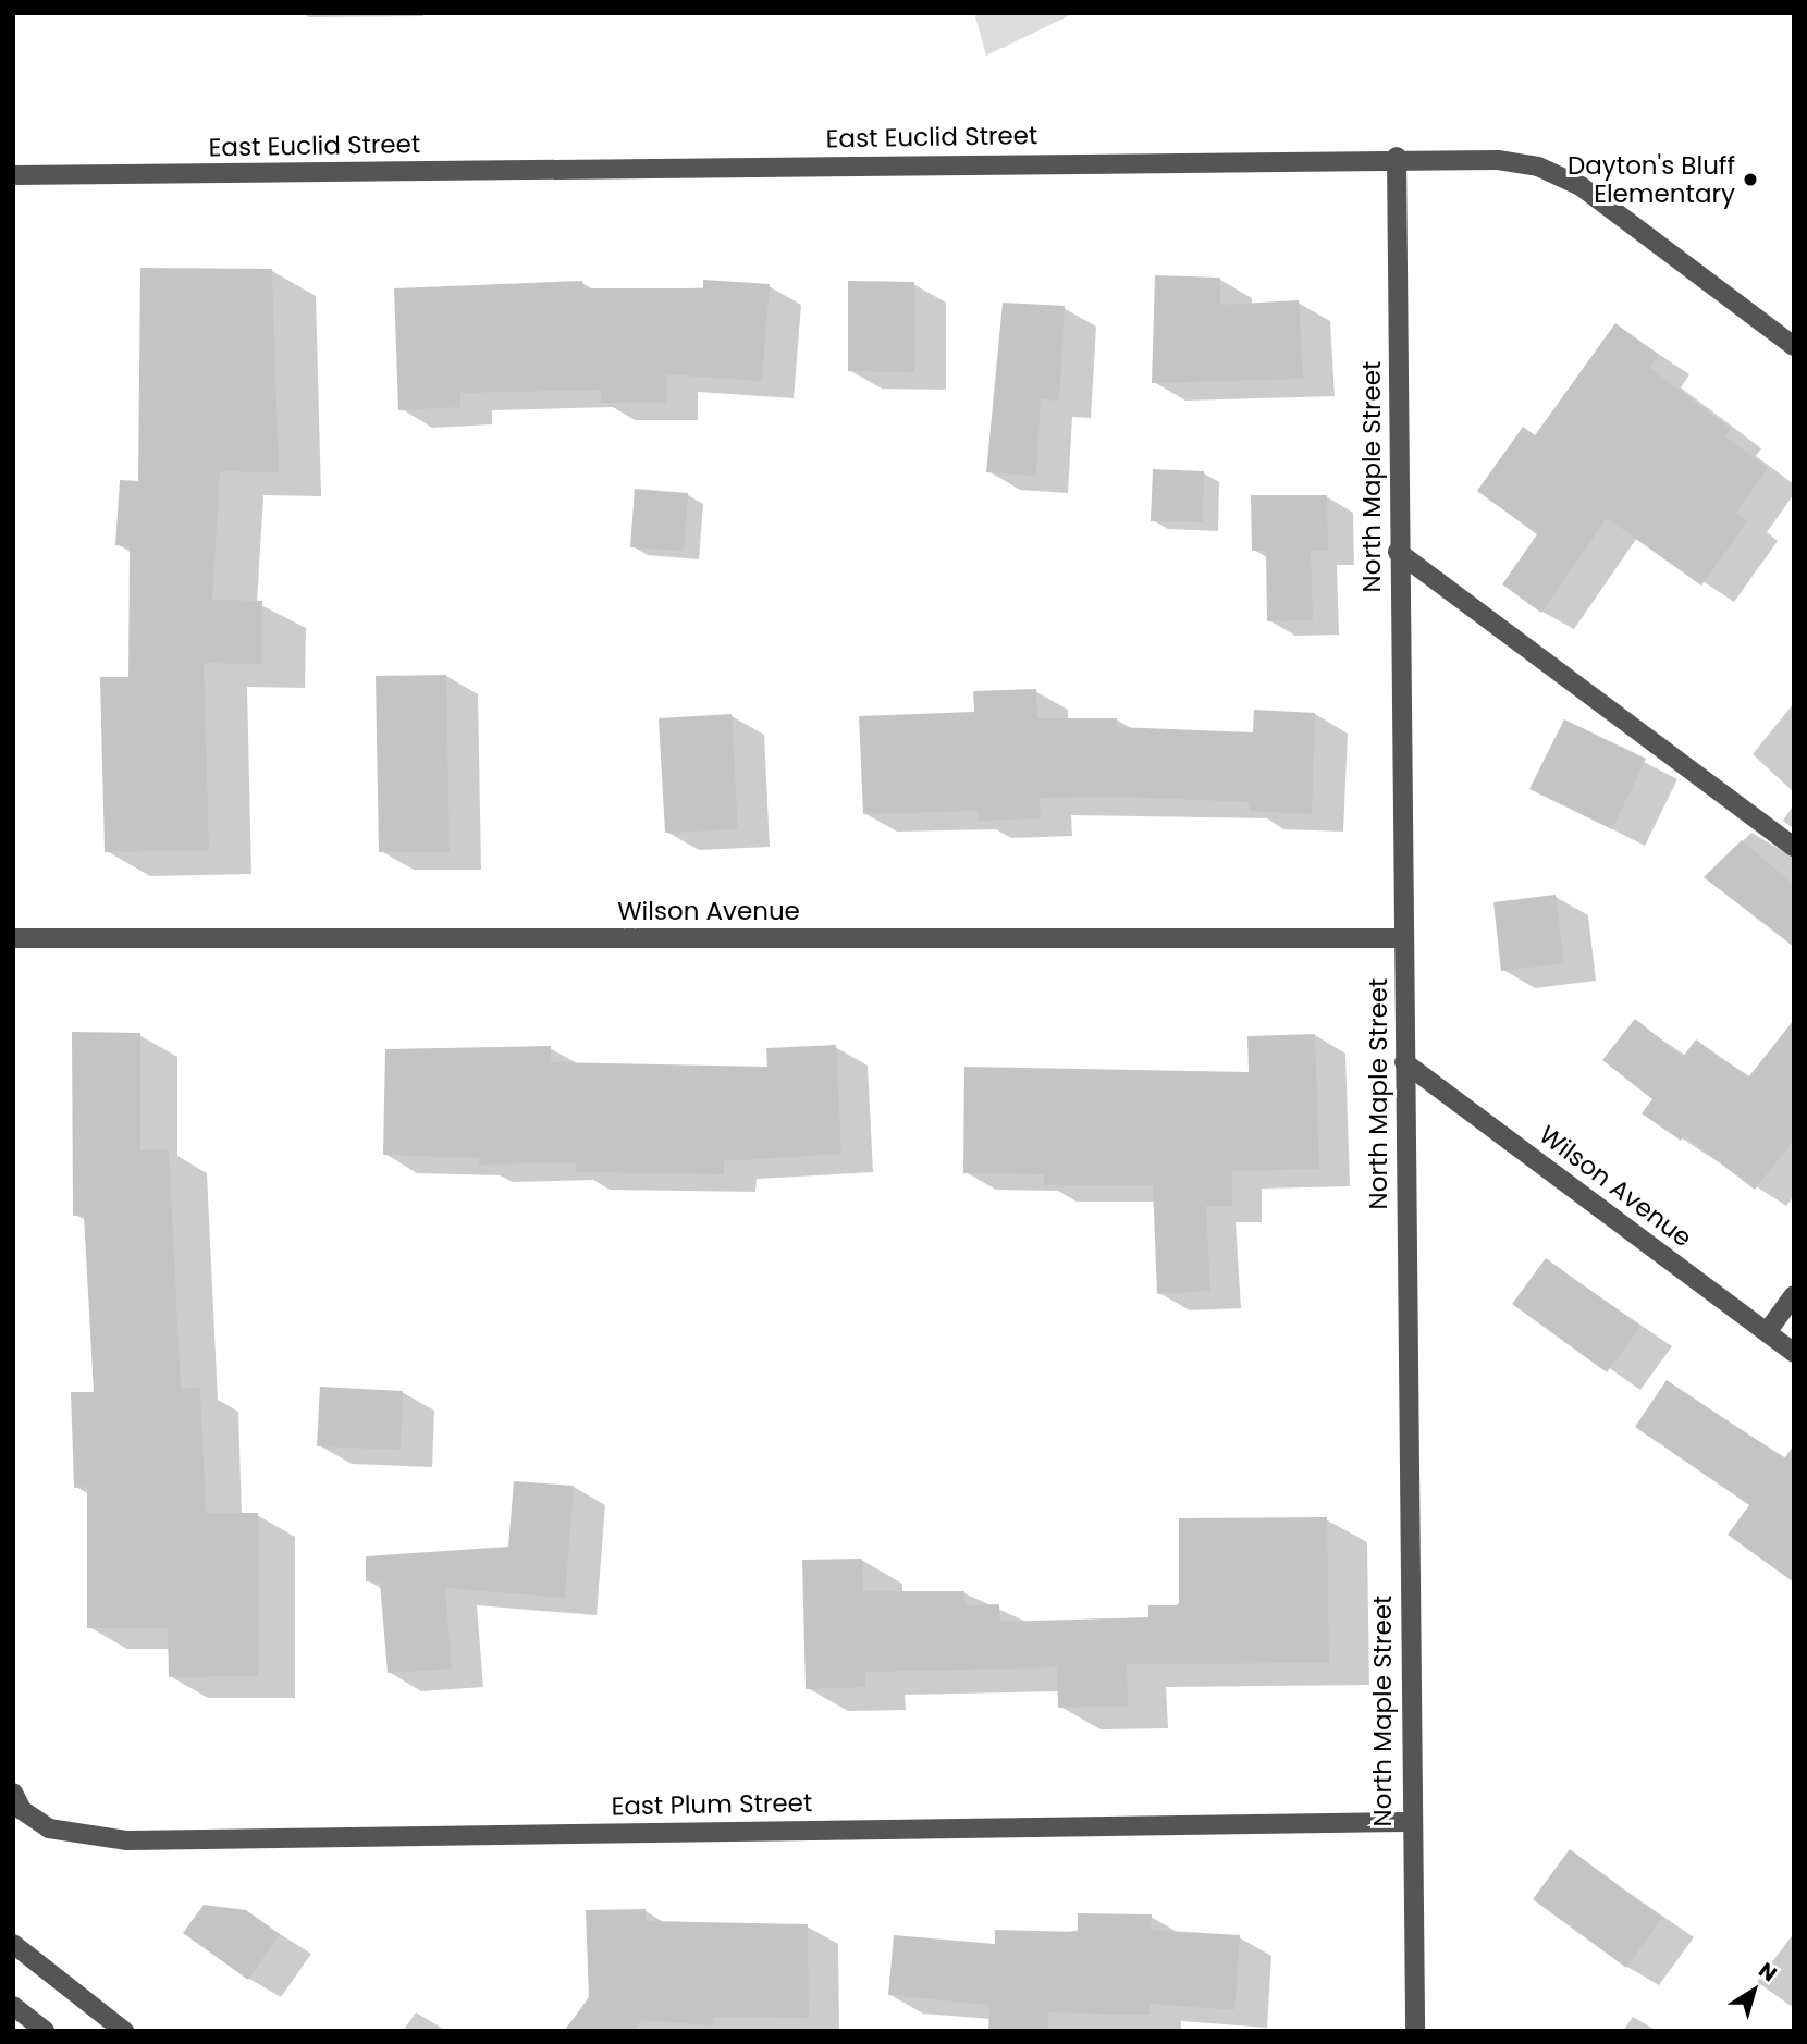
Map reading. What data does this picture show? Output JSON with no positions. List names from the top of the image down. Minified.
{"streets":{"street":["East Euclid Street","North Maple Street","Wilson Avenue","East Plum Street"]},"crossings":[["East Euclid Street","North Maple Street"],["North Maple Street","Wilson Avenue"],["North Maple Street","East Plum Street"]],"places":["Dayton's Bluff Elementary"],"north":"top right"}
